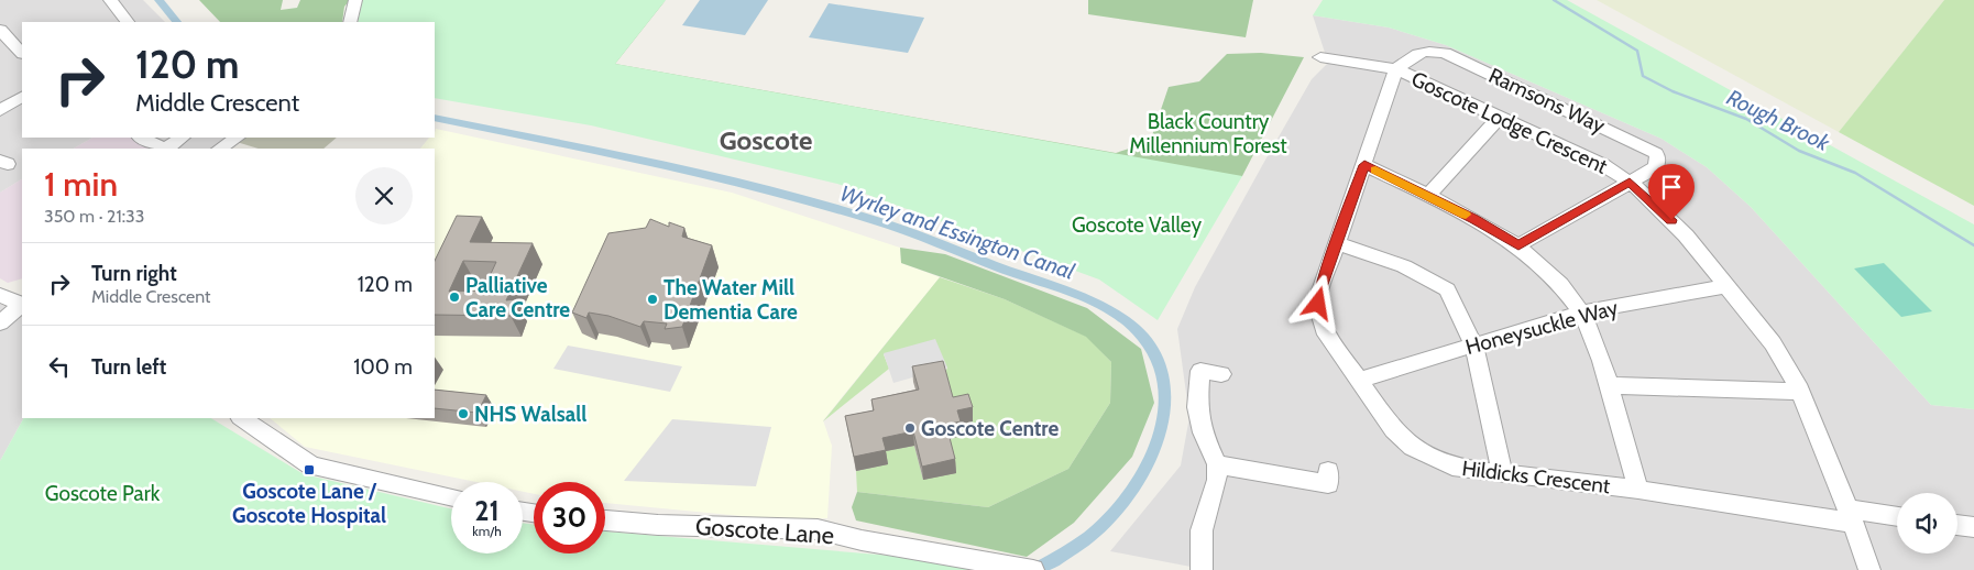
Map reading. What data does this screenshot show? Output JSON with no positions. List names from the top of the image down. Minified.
{"streets":{"street":["Ramsons Way","Goscote Lodge Crescent","Honeysuckle Way","Hildicks Crescent","Goscote Lane"]},"crossings":[["Ramsons Way","Goscote Lodge Crescent"],["Ramsons Way","Hildicks Crescent"],["Goscote Lodge Crescent","Honeysuckle Way"],["Goscote Lodge Crescent","Hildicks Crescent"],["Honeysuckle Way","Hildicks Crescent"]],"districts":["Goscote"],"water":["Rough Brook","Wyrley and Essington Canal"],"parks":["Black Country Millennium Forest","Goscote Valley","Goscote Park"],"places":{"other":["Palliative Care Centre","The Water Mill Dementia Care","NHS Walsall","Goscote Centre"],"transit":["Goscote Lane / Goscote Hospital"]},"page":{"turn":["120 m","Middle Crescent"],"heading":["1 min","350 m · 21:33"],"list":[{"name":"Turn right","note":"Middle Crescent","value":"120 m"},{"name":"Turn left","value":"100 m"}],"speed":"21 km/h","limit":"30"}}
